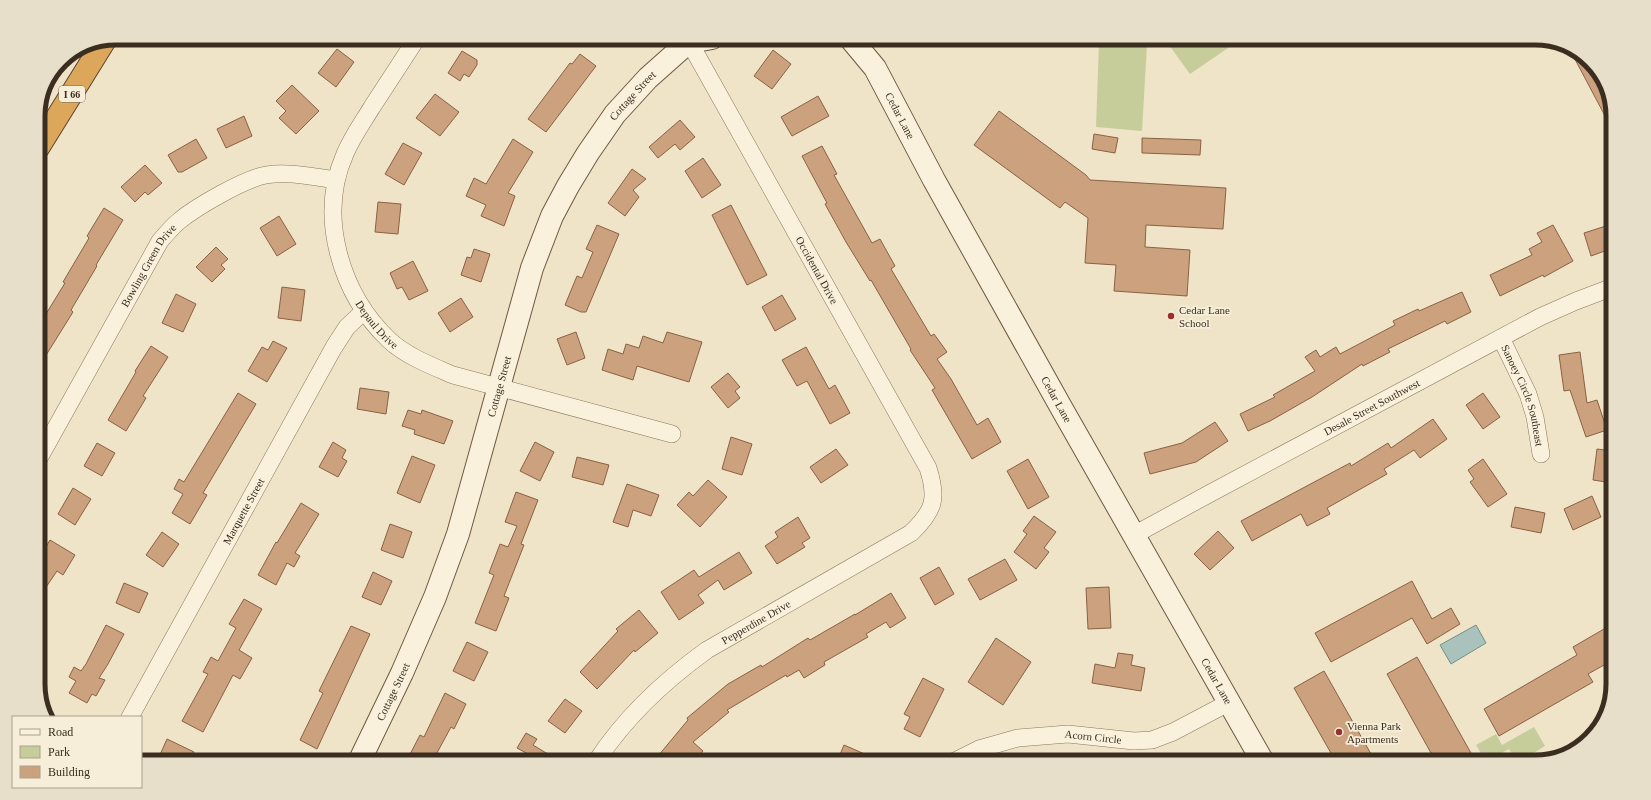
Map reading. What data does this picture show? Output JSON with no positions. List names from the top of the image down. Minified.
{"streets":{"highway":["I 66"],"main road":["Cottage Street","Cedar Lane"],"street":["Bowling Green Drive","Occidental Drive","Depaul Drive","Sanoey Circle Southeast","Desale Street Southwest","Marquette Street","Pepperdine Drive","Acorn Circle"]},"crossings":[["Cottage Street","Depaul Drive"],["Cedar Lane","Desale Street Southwest"],["Cedar Lane","Acorn Circle"],["Bowling Green Drive","Depaul Drive"],["Occidental Drive","Pepperdine Drive"],["Depaul Drive","Marquette Street"],["Sanoey Circle Southeast","Desale Street Southwest"]],"places":["Cedar Lane School","Vienna Park Apartments"],"legend":["Road","Park","Building"]}
